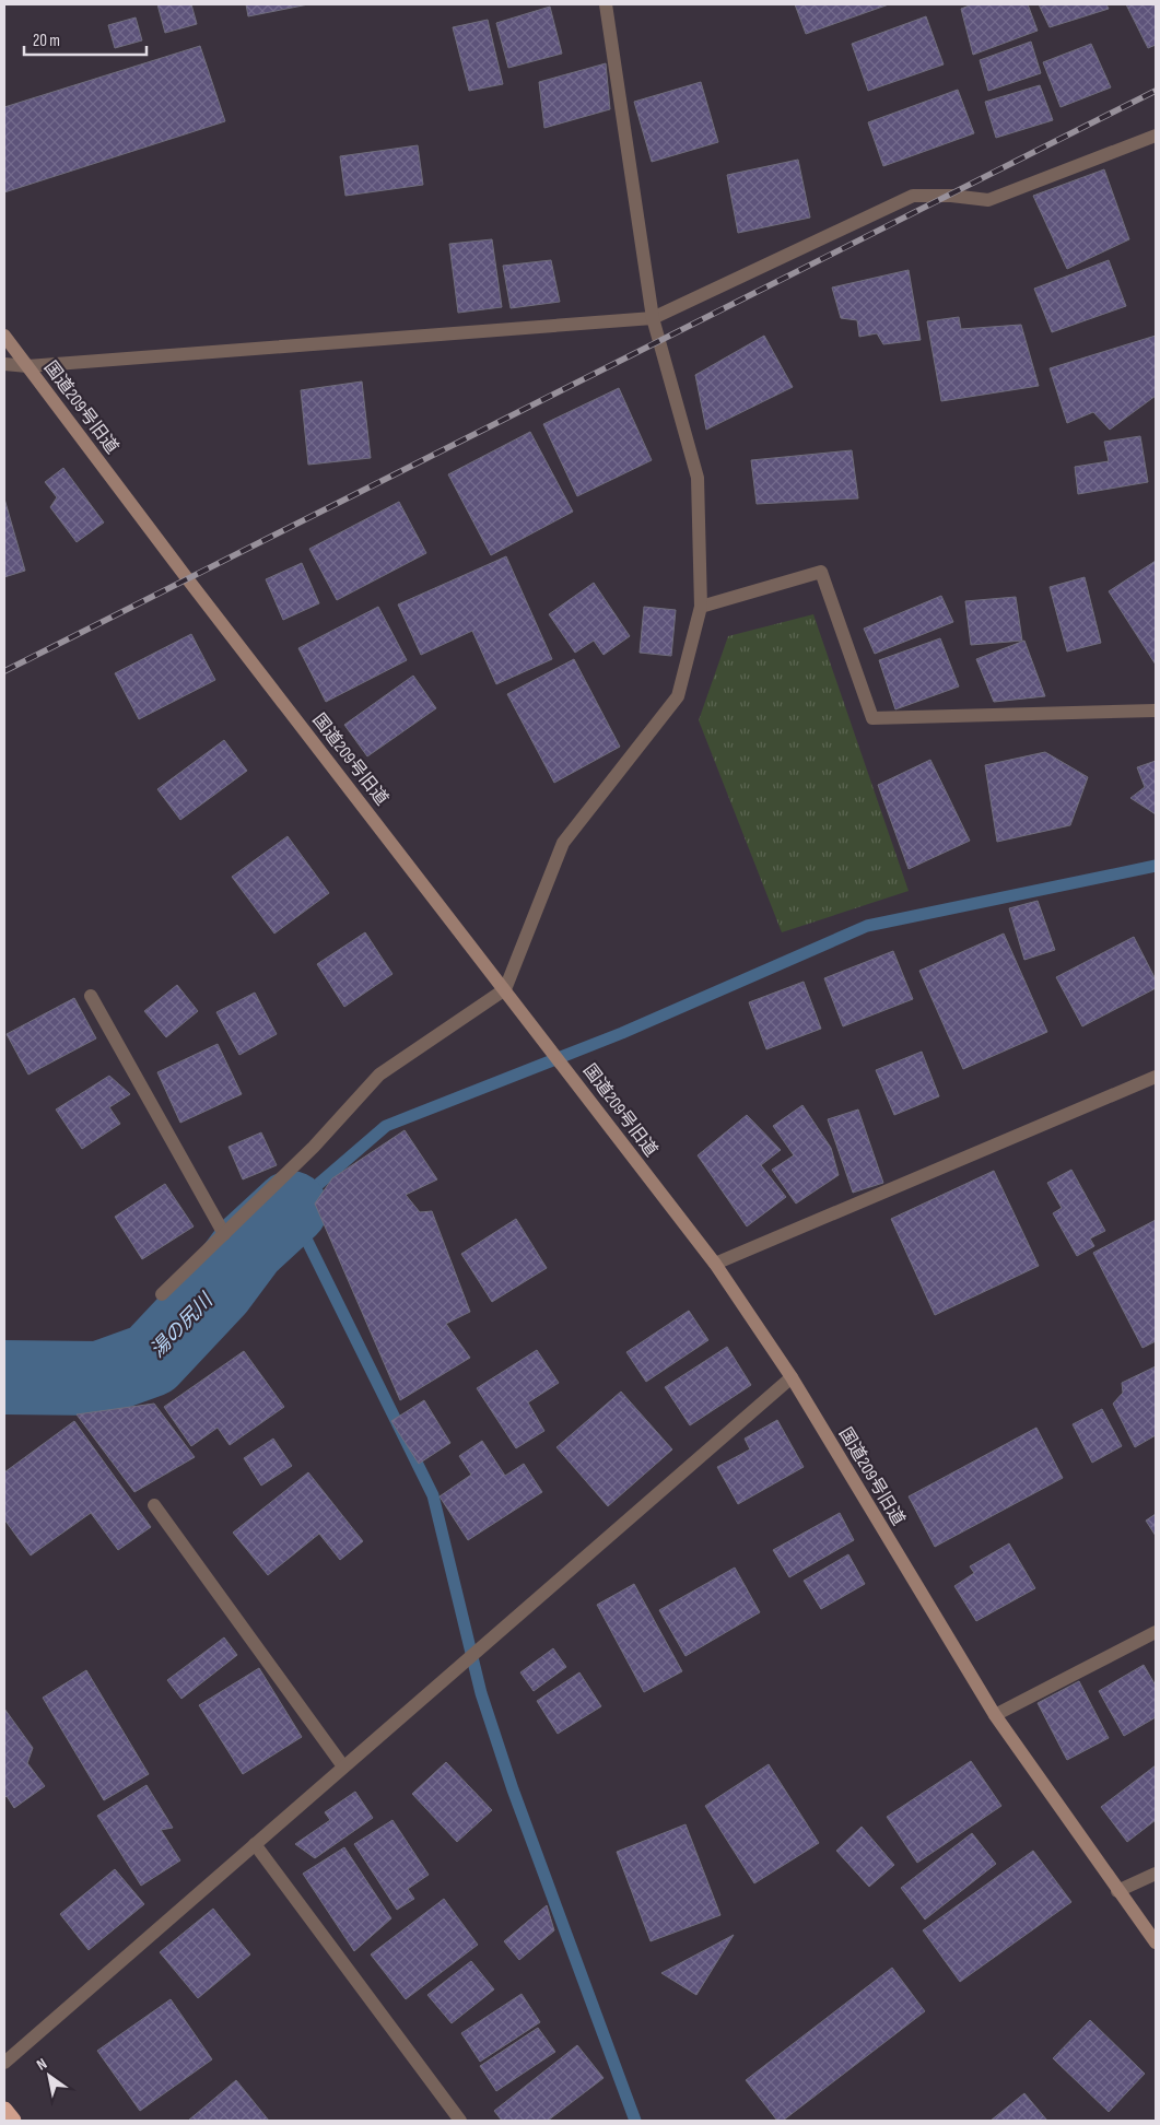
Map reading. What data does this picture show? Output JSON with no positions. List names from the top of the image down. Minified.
{"streets":{"street":["国道209号旧道"]},"water":["湯の尻川"],"scale_bar":"20 m","north":"top left"}
